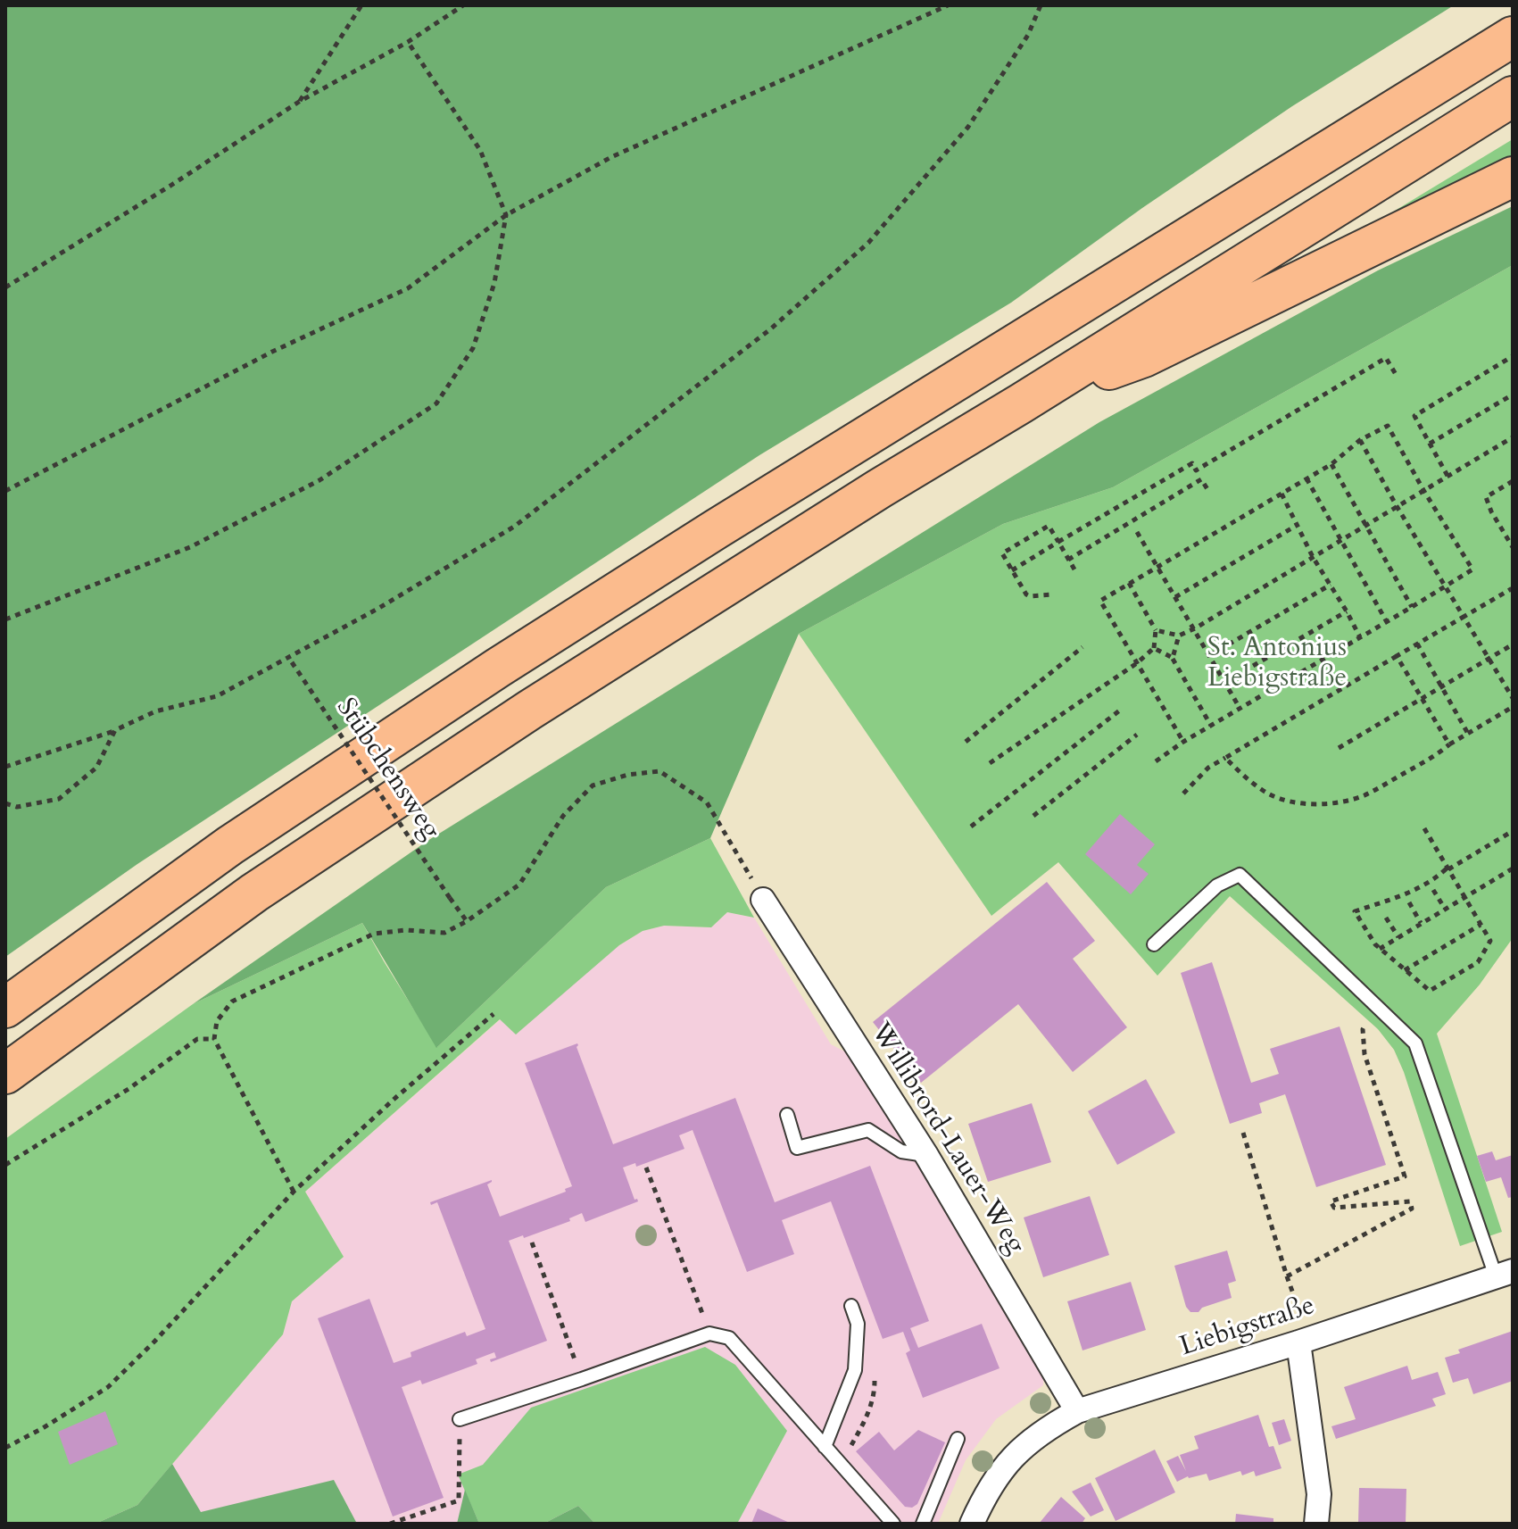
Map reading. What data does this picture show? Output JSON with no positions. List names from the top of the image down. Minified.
{"streets":{"street":["Willibrord-Lauer-Weg","Liebigstraße"],"path":["Stübchensweg"]},"crossings":[["Willibrord-Lauer-Weg","Liebigstraße"]],"parks":["St. Antonius Liebigstraße"]}
